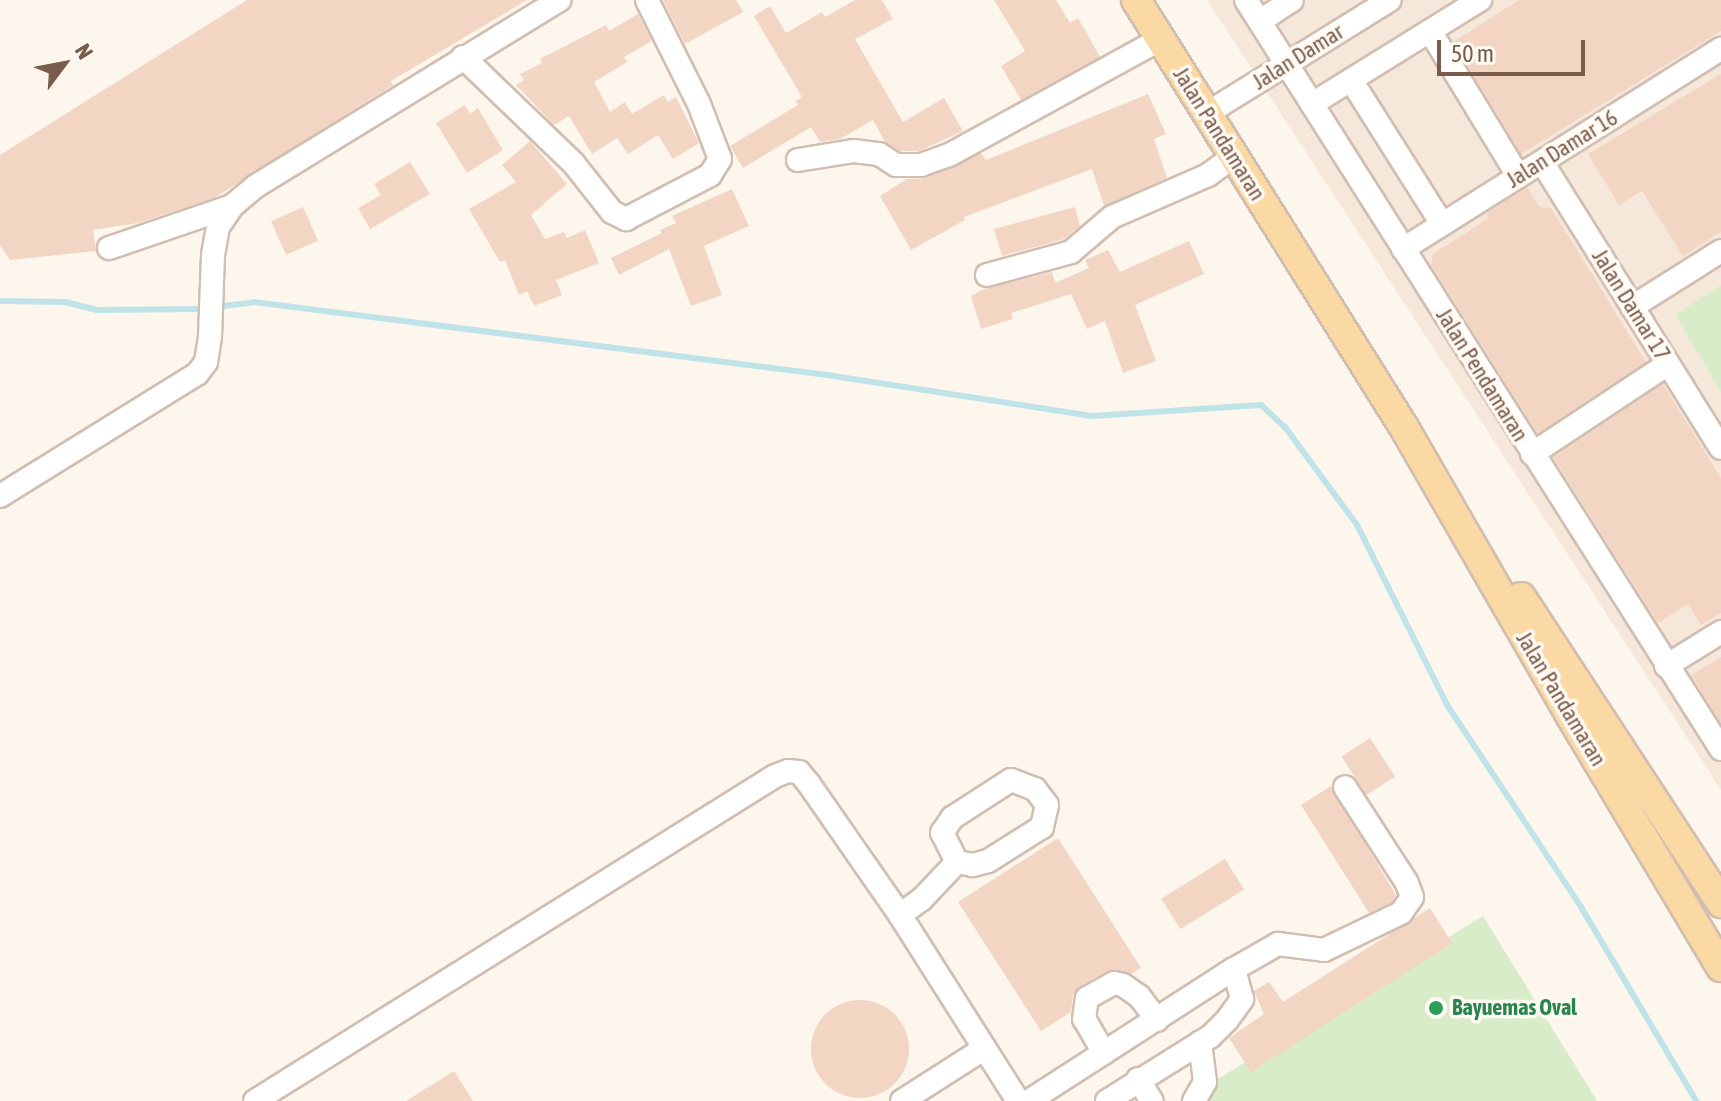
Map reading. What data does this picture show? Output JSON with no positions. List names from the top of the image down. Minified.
{"streets":{"main road":["Jalan Pandamaran"],"street":["Jalan Damar","Jalan Damar 16","Jalan Damar 17","Jalan Pendamaran"]},"crossings":[["Jalan Damar","Jalan Pandamaran"],["Jalan Damar","Jalan Pendamaran"],["Jalan Damar 16","Jalan Damar 17"],["Jalan Damar 16","Jalan Pendamaran"]],"places":["Bayuemas Oval"],"scale_bar":"50 m","north":"top right"}
